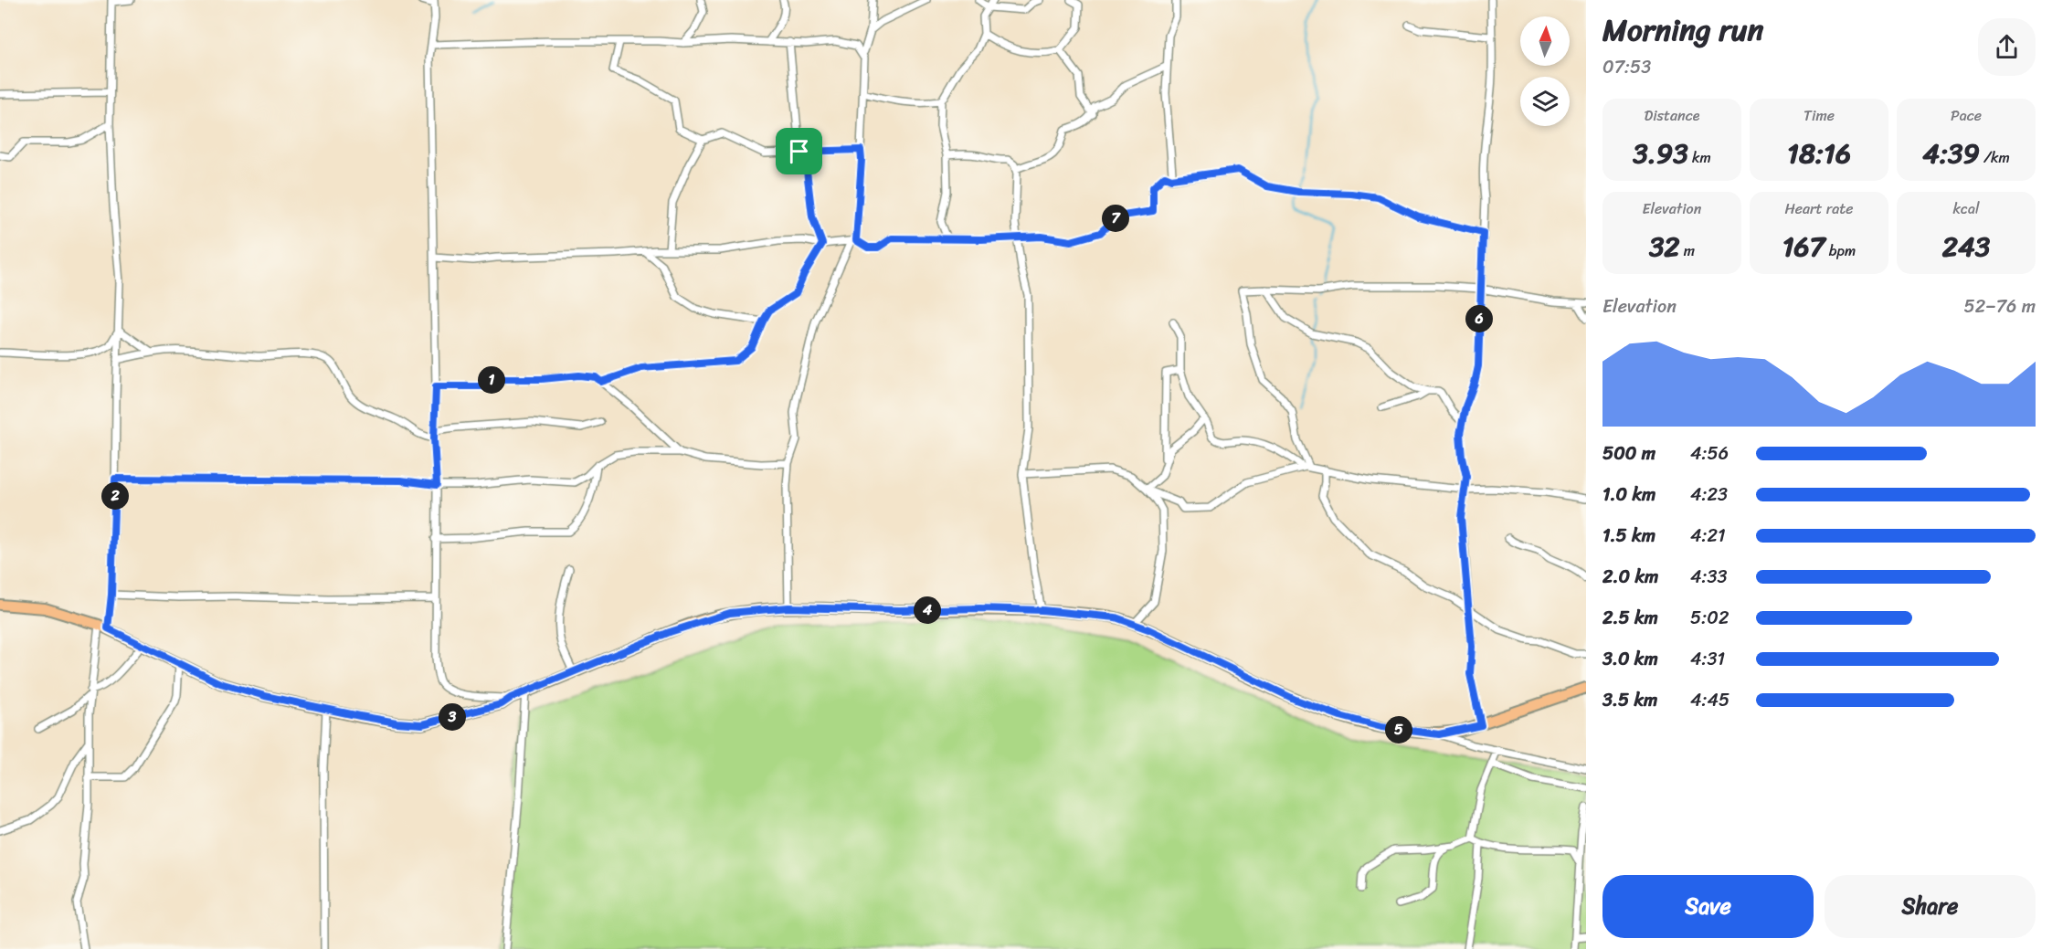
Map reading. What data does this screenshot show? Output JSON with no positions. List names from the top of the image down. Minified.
{"north":"top","page":{"heading":["Morning run","07:53"],"stats":[["Distance","3.93 km"],["Time","18:16"],["Pace","4:39 /km"],["Elevation","32 m"],["Heart rate","167 bpm"],["kcal","243"]],"pins":["7","6","1","2","4","3","5"],"chart":["Elevation","52–76 m"],"list":[{"name":"500 m","note":"4:56"},{"name":"1.0 km","note":"4:23"},{"name":"1.5 km","note":"4:21"},{"name":"2.0 km","note":"4:33"},{"name":"2.5 km","note":"5:02"},{"name":"3.0 km","note":"4:31"},{"name":"3.5 km","note":"4:45"}],"buttons":["Save","Share"]}}
